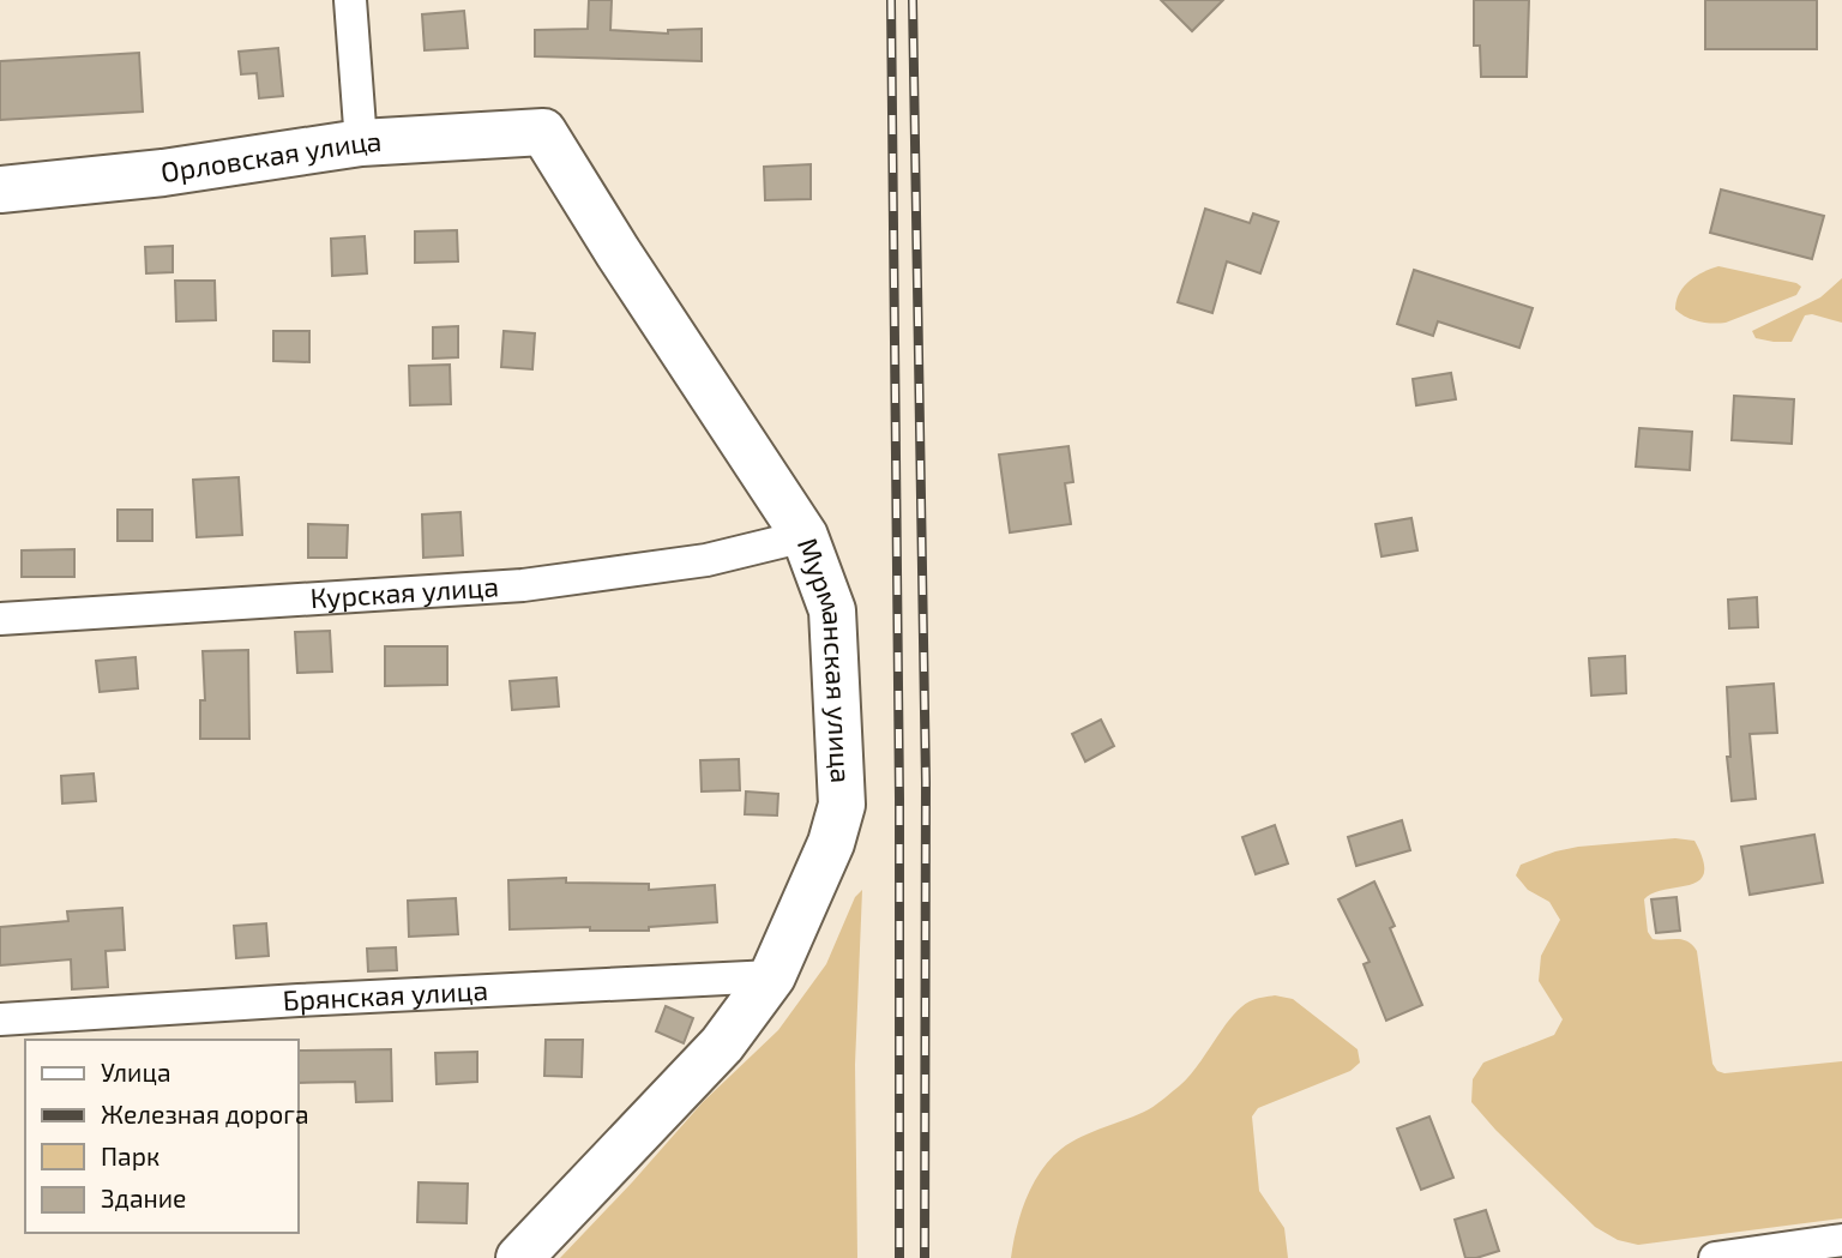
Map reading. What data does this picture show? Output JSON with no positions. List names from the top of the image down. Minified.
{"streets":{"main road":["Орловская улица","Мурманская улица"],"street":["Курская улица","Брянская улица"]},"crossings":[["Орловская улица","Мурманская улица"],["Курская улица","Мурманская улица"],["Мурманская улица","Брянская улица"]],"legend":["Улица","Железная дорога","Парк","Здание"]}
